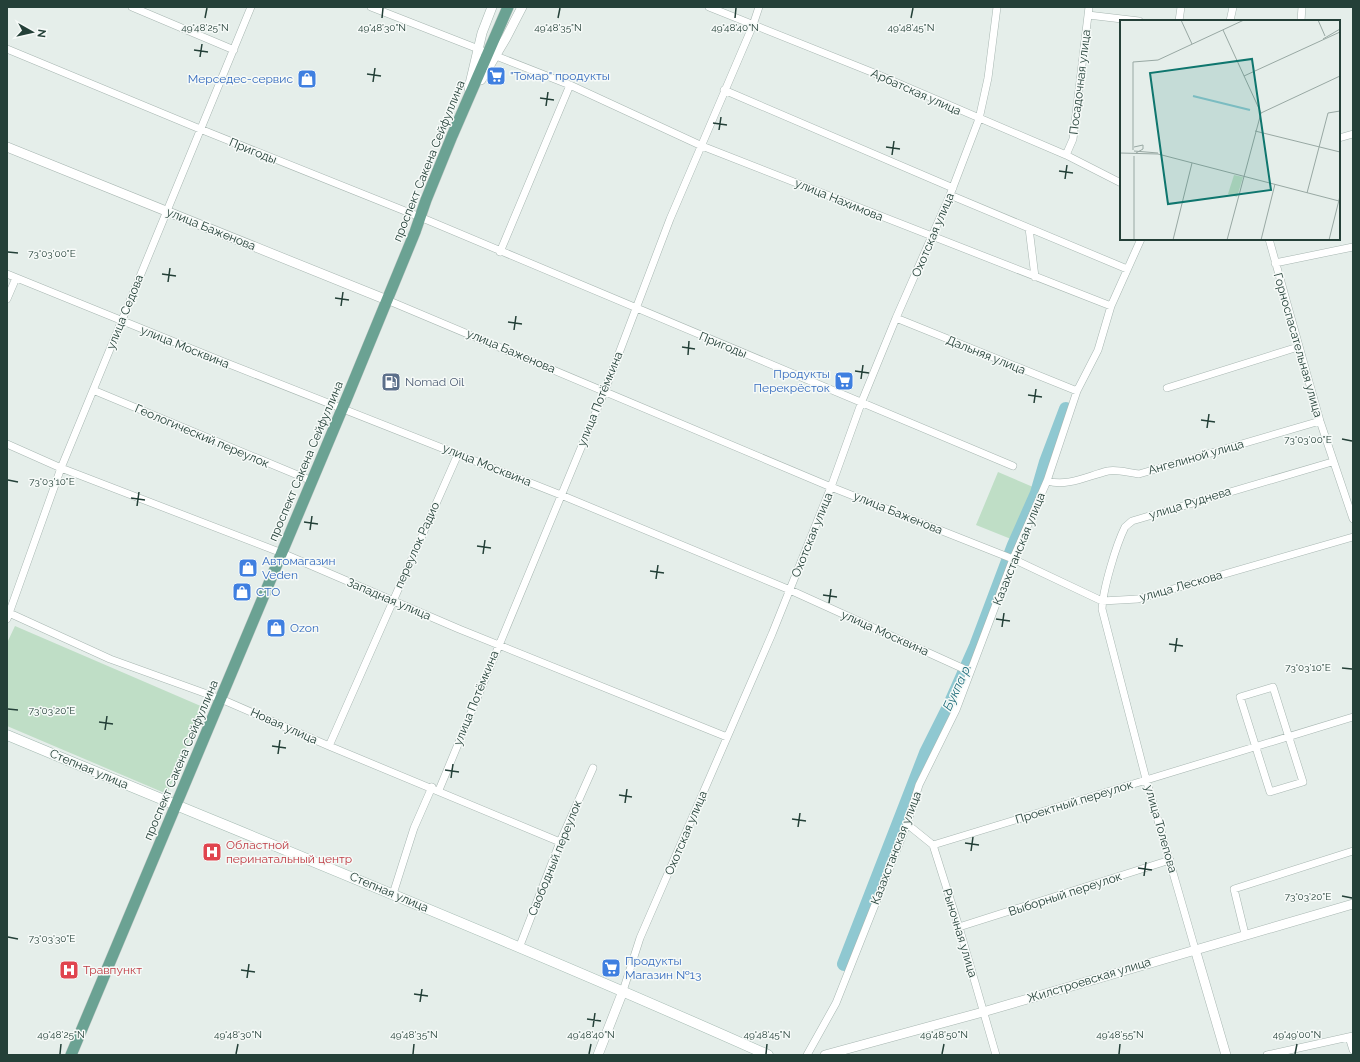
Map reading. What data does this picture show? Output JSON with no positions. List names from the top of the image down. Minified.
{"streets":{"main road":["проспект Сакена Сейфуллина","Степная улица"],"street":["Посадочная улица","Арбатская улица","Пригоды","улица Нахимова","улица Баженова","Охотская улица","улица Седова","Горноспасательная улица","улица Москвина","Дальняя улица","улица Потёмкина","Геологический переулок","Ангелиной улица","улица Руднева","переулок Радио","Казахстанская улица","улица Лескова","Западная улица","Новая улица","Проектный переулок","улица Толепова","Свободный переулок","Выборный переулок","Рыночная улица","Жилстроевская улица"]},"crossings":[["Посадочная улица","Арбатская улица"],["Арбатская улица","Охотская улица"],["Арбатская улица","улица Потёмкина"],["Пригоды","проспект Сакена Сейфуллина"],["Пригоды","Охотская улица"],["Пригоды","улица Седова"],["Пригоды","улица Потёмкина"],["проспект Сакена Сейфуллина","улица Нахимова"],["проспект Сакена Сейфуллина","улица Баженова"],["проспект Сакена Сейфуллина","улица Москвина"],["проспект Сакена Сейфуллина","Геологический переулок"],["проспект Сакена Сейфуллина","Западная улица"],["проспект Сакена Сейфуллина","Новая улица"],["проспект Сакена Сейфуллина","Степная улица"],["улица Нахимова","Охотская улица"],["улица Нахимова","улица Потёмкина"],["улица Нахимова","Казахстанская улица"],["улица Баженова","Охотская улица"],["улица Баженова","улица Седова"],["улица Баженова","улица Потёмкина"],["улица Баженова","Казахстанская улица"],["улица Баженова","улица Лескова"],["Охотская улица","улица Москвина"],["Охотская улица","Дальняя улица"],["Охотская улица","Западная улица"],["Охотская улица","Степная улица"],["улица Седова","улица Москвина"],["улица Седова","Геологический переулок"],["улица Седова","Западная улица"],["улица Седова","Новая улица"],["Горноспасательная улица","Ангелиной улица"],["Горноспасательная улица","улица Руднева"],["улица Москвина","улица Потёмкина"],["улица Москвина","переулок Радио"],["Дальняя улица","Казахстанская улица"],["улица Потёмкина","Западная улица"],["улица Потёмкина","Новая улица"],["улица Потёмкина","Степная улица"],["Ангелиной улица","Казахстанская улица"],["улица Руднева","улица Лескова"],["улица Руднева","улица Толепова"],["переулок Радио","Западная улица"],["переулок Радио","Новая улица"],["Казахстанская улица","улица Лескова"],["улица Лескова","улица Толепова"],["Новая улица","Свободный переулок"],["Степная улица","Свободный переулок"],["Проектный переулок","улица Толепова"],["Проектный переулок","Рыночная улица"],["улица Толепова","Выборный переулок"],["улица Толепова","Жилстроевская улица"],["Выборный переулок","Рыночная улица"],["Рыночная улица","Жилстроевская улица"]],"water":["Букпа р."],"places":{"supermarket":["\"Томар\" продукты","Продукты Перекрёсток","Продукты Магазин №13"],"shop":["Мерседес-сервис","Автомагазин Veden","СТО","Ozon"],"fuel station":["Nomad Oil"],"hospital":["Областной перинатальный центр","Травпункт"]},"north":"right","coordinates":["49°48'25\"N","49°48'30\"N","49°48'35\"N","49°48'40\"N","49°48'45\"N","73°03'00\"E","73°03'10\"E","73°03'20\"E","73°03'30\"E","49°48'50\"N","49°48'55\"N","49°49'00\"N"]}
